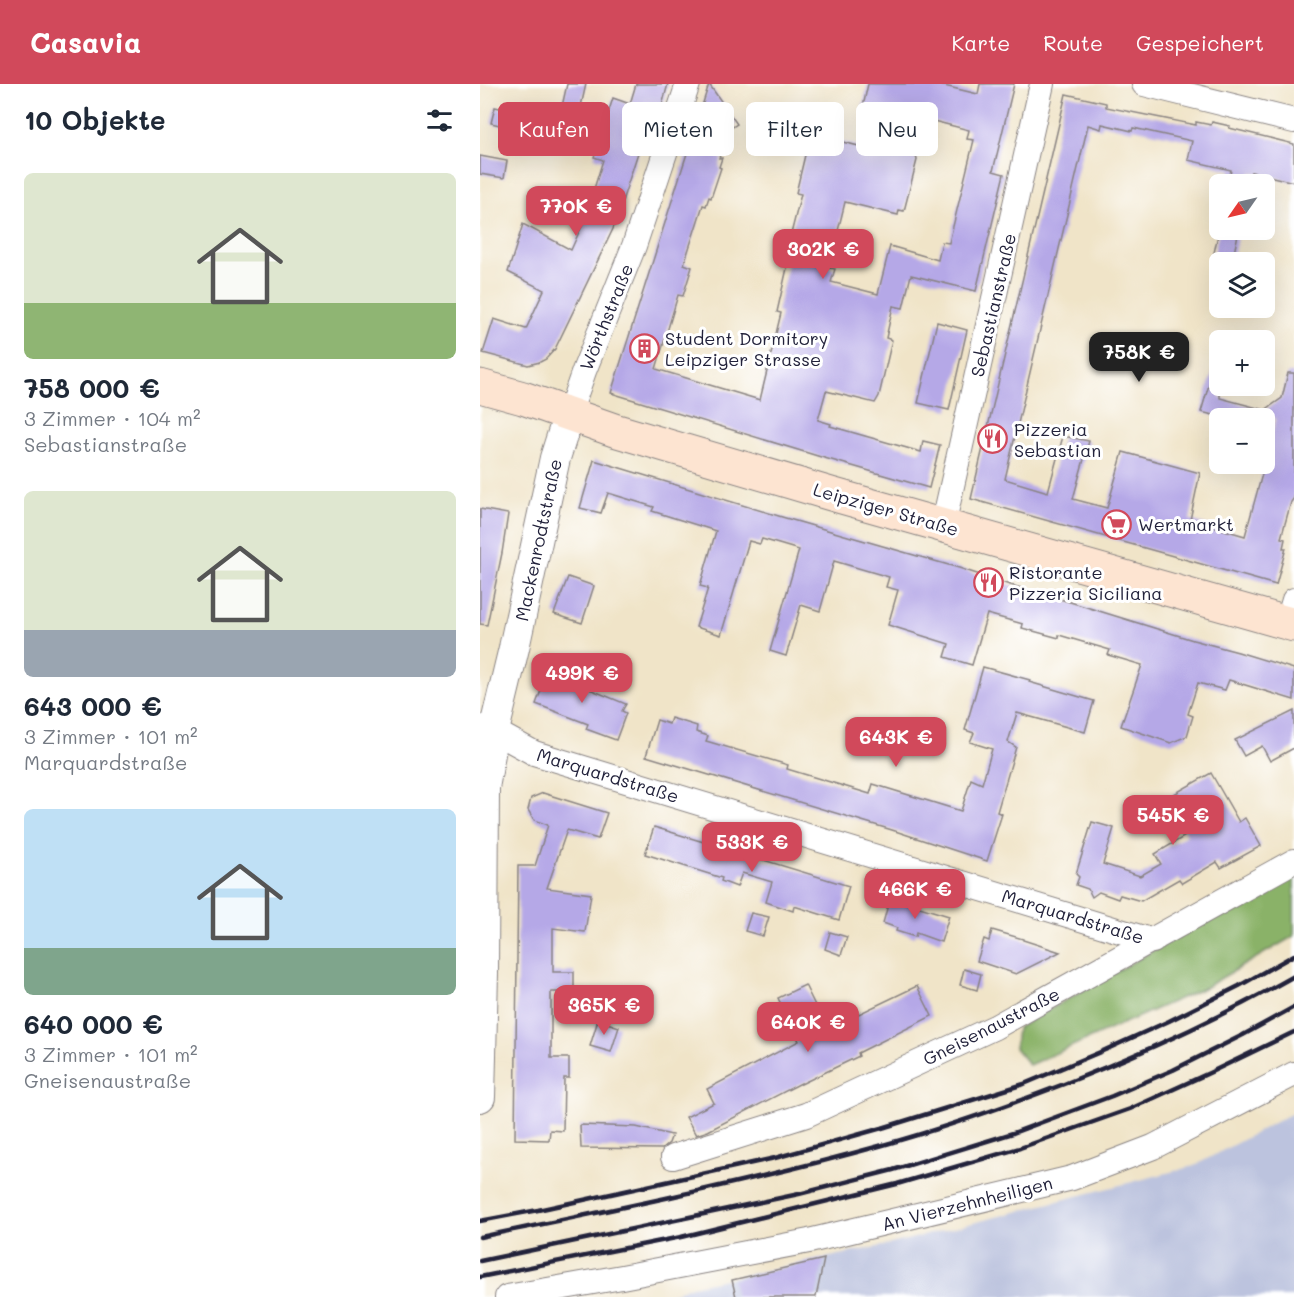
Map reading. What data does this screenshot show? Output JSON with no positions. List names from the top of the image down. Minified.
{"streets":{"main road":["Leipziger Straße"],"street":["Sebastianstraße","Wörthstraße","Mackenrodtstraße","Marquardstraße","Gneisenaustraße","An Vierzehnheiligen"]},"crossings":[["Sebastianstraße","Leipziger Straße"],["Wörthstraße","Leipziger Straße"],["Wörthstraße","Mackenrodtstraße"],["Leipziger Straße","Mackenrodtstraße"],["Mackenrodtstraße","Marquardstraße"],["Marquardstraße","Gneisenaustraße"]],"places":{"building":["Student Dormitory Leipziger Strasse"],"restaurant":["Pizzeria Sebastian","Ristorante Pizzeria Siciliana"],"supermarket":["Wertmarkt"]},"north":"bottom left","page":{"header":"Casavia","nav":["Karte","Route","Gespeichert"],"heading":"10 Objekte","chip":["Kaufen","Mieten","Filter","Neu"],"list":[{"name":"758 000 €","note":"3 Zimmer · 104 m² · Sebastianstraße"},{"name":"643 000 €","note":"3 Zimmer · 101 m² · Marquardstraße"},{"name":"640 000 €","note":"3 Zimmer · 101 m² · Gneisenaustraße"}],"map_buttons":["+","−"],"price":["770K €","302K €","758K €","499K €","643K €","545K €","533K €","466K €","365K €","640K €"]}}
